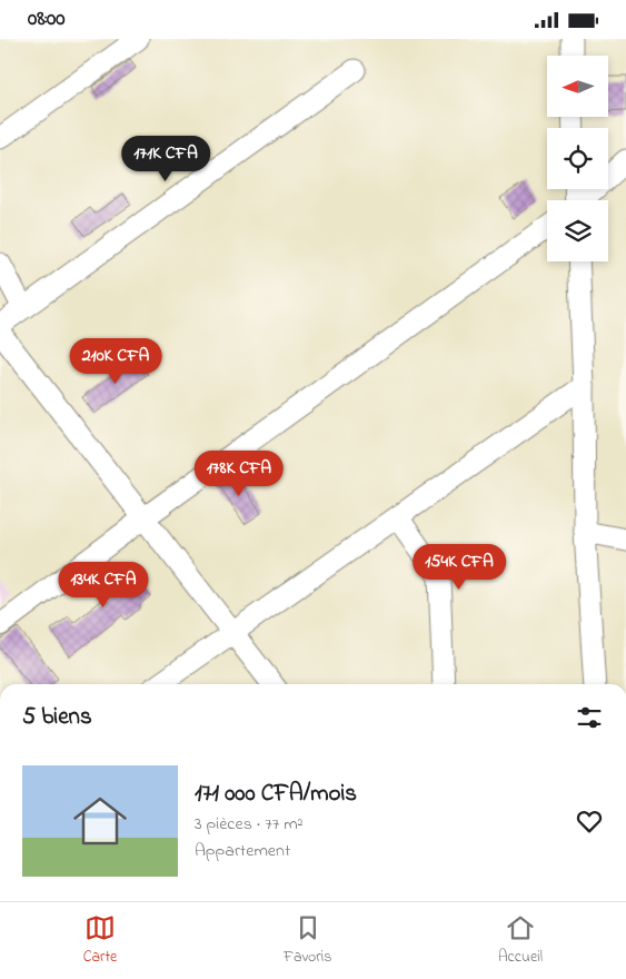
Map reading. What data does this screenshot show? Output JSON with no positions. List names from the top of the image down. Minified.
{"north":"left","page":{"status":"08:00","price":["171K CFA","210K CFA","178K CFA","154K CFA","134K CFA"],"heading":"5 biens","list":[{"name":"171 000 CFA/mois","note":"3 pièces · 77 m² · Appartement"}],"tabs":["Carte","Favoris","Accueil"]}}
